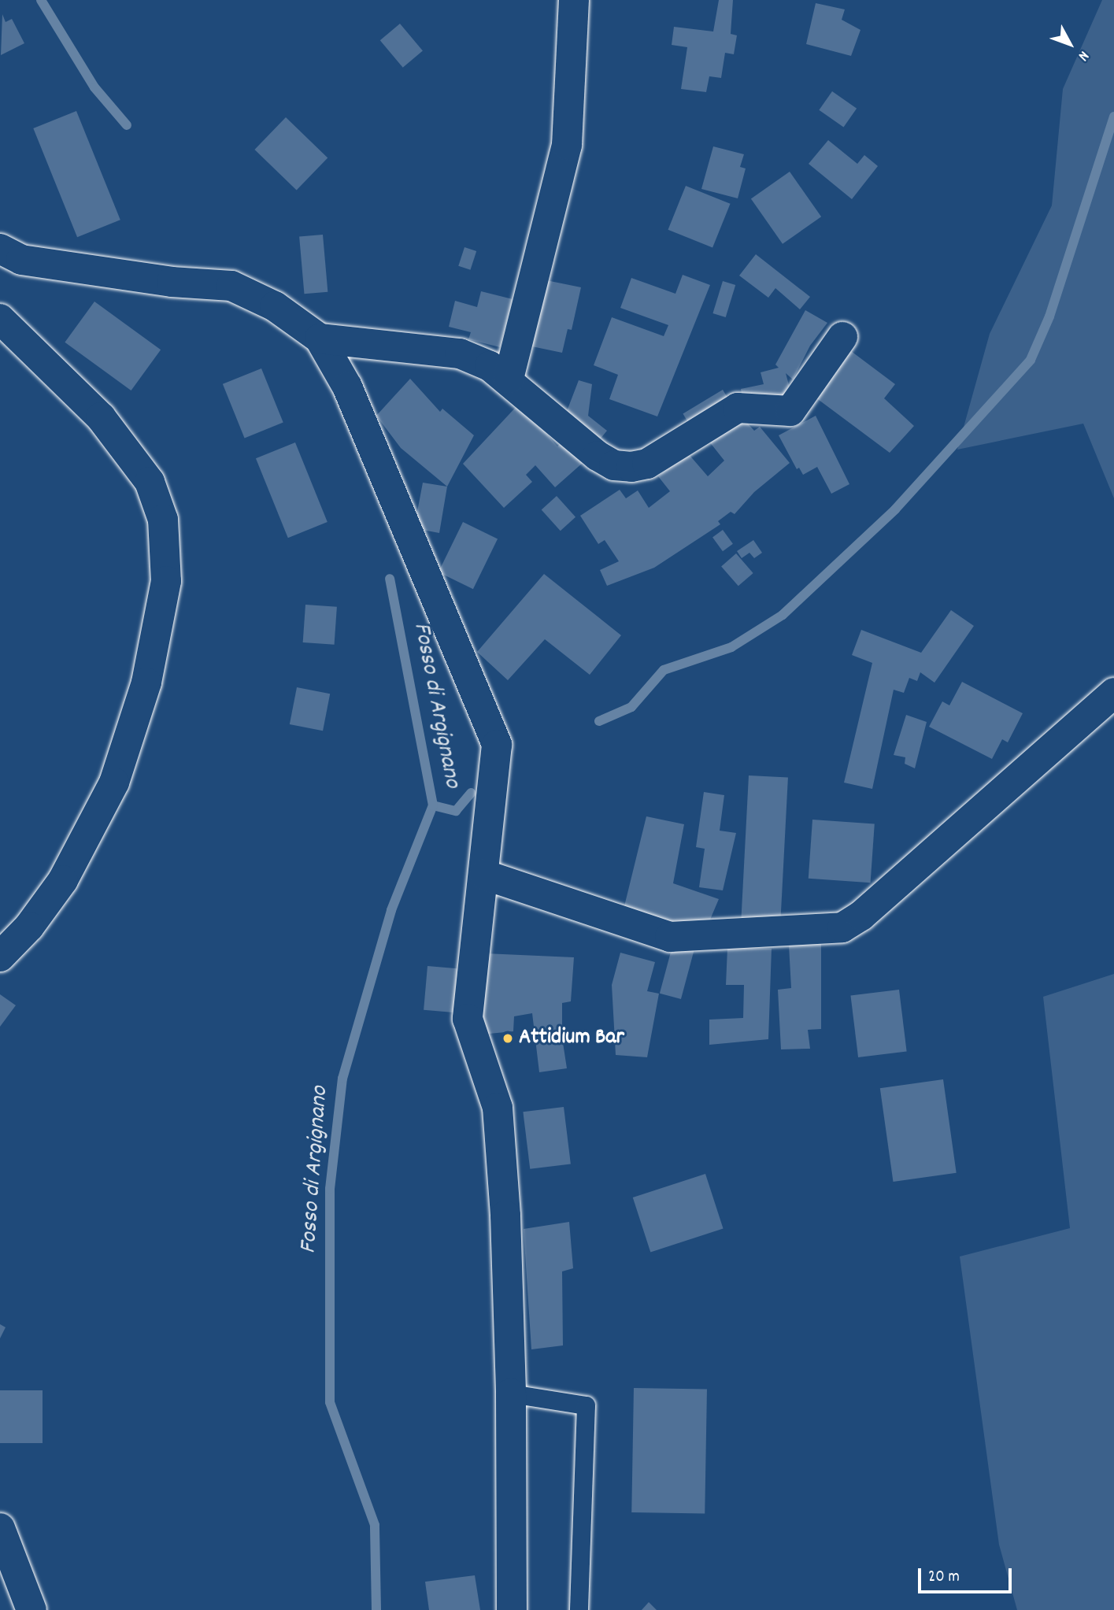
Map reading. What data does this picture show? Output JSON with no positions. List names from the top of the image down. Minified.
{"water":["Fosso di Argignano"],"places":["Attidium Bar"],"scale_bar":"20 m","north":"bottom right"}
